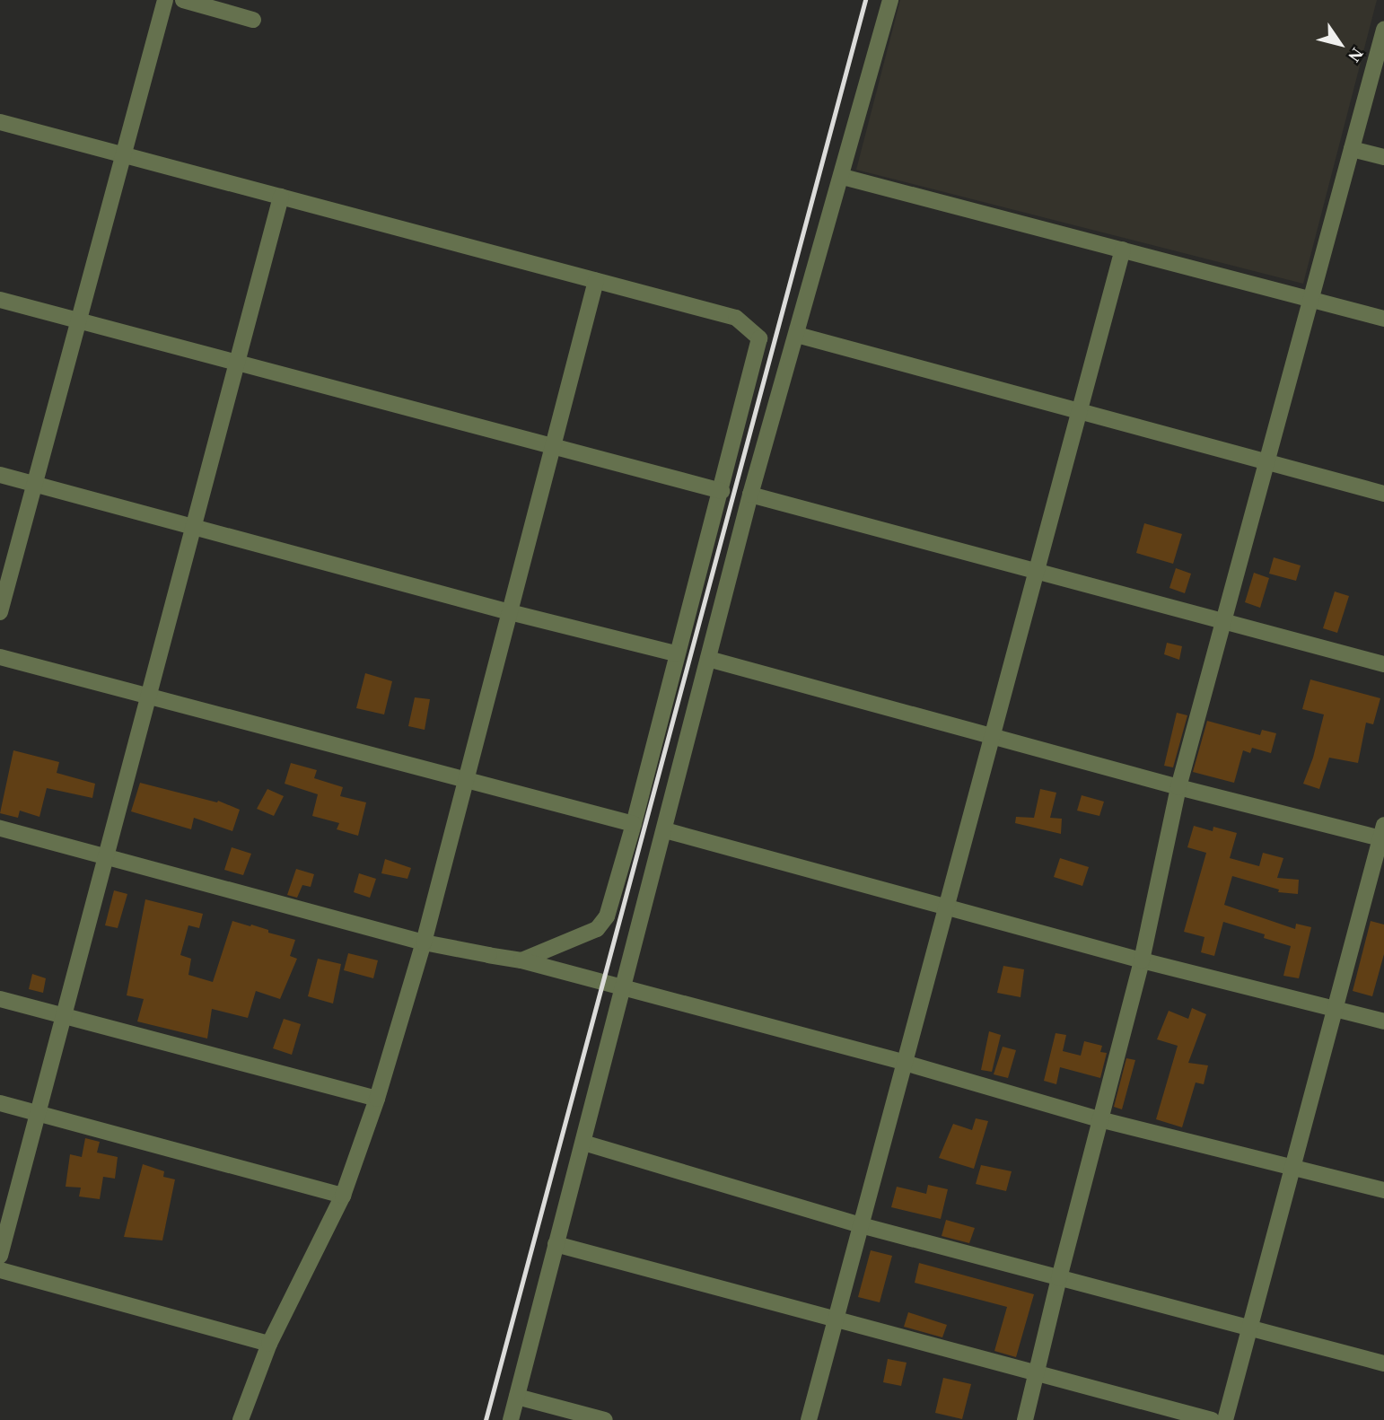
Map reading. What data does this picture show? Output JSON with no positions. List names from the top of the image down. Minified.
{"north":"bottom right"}
